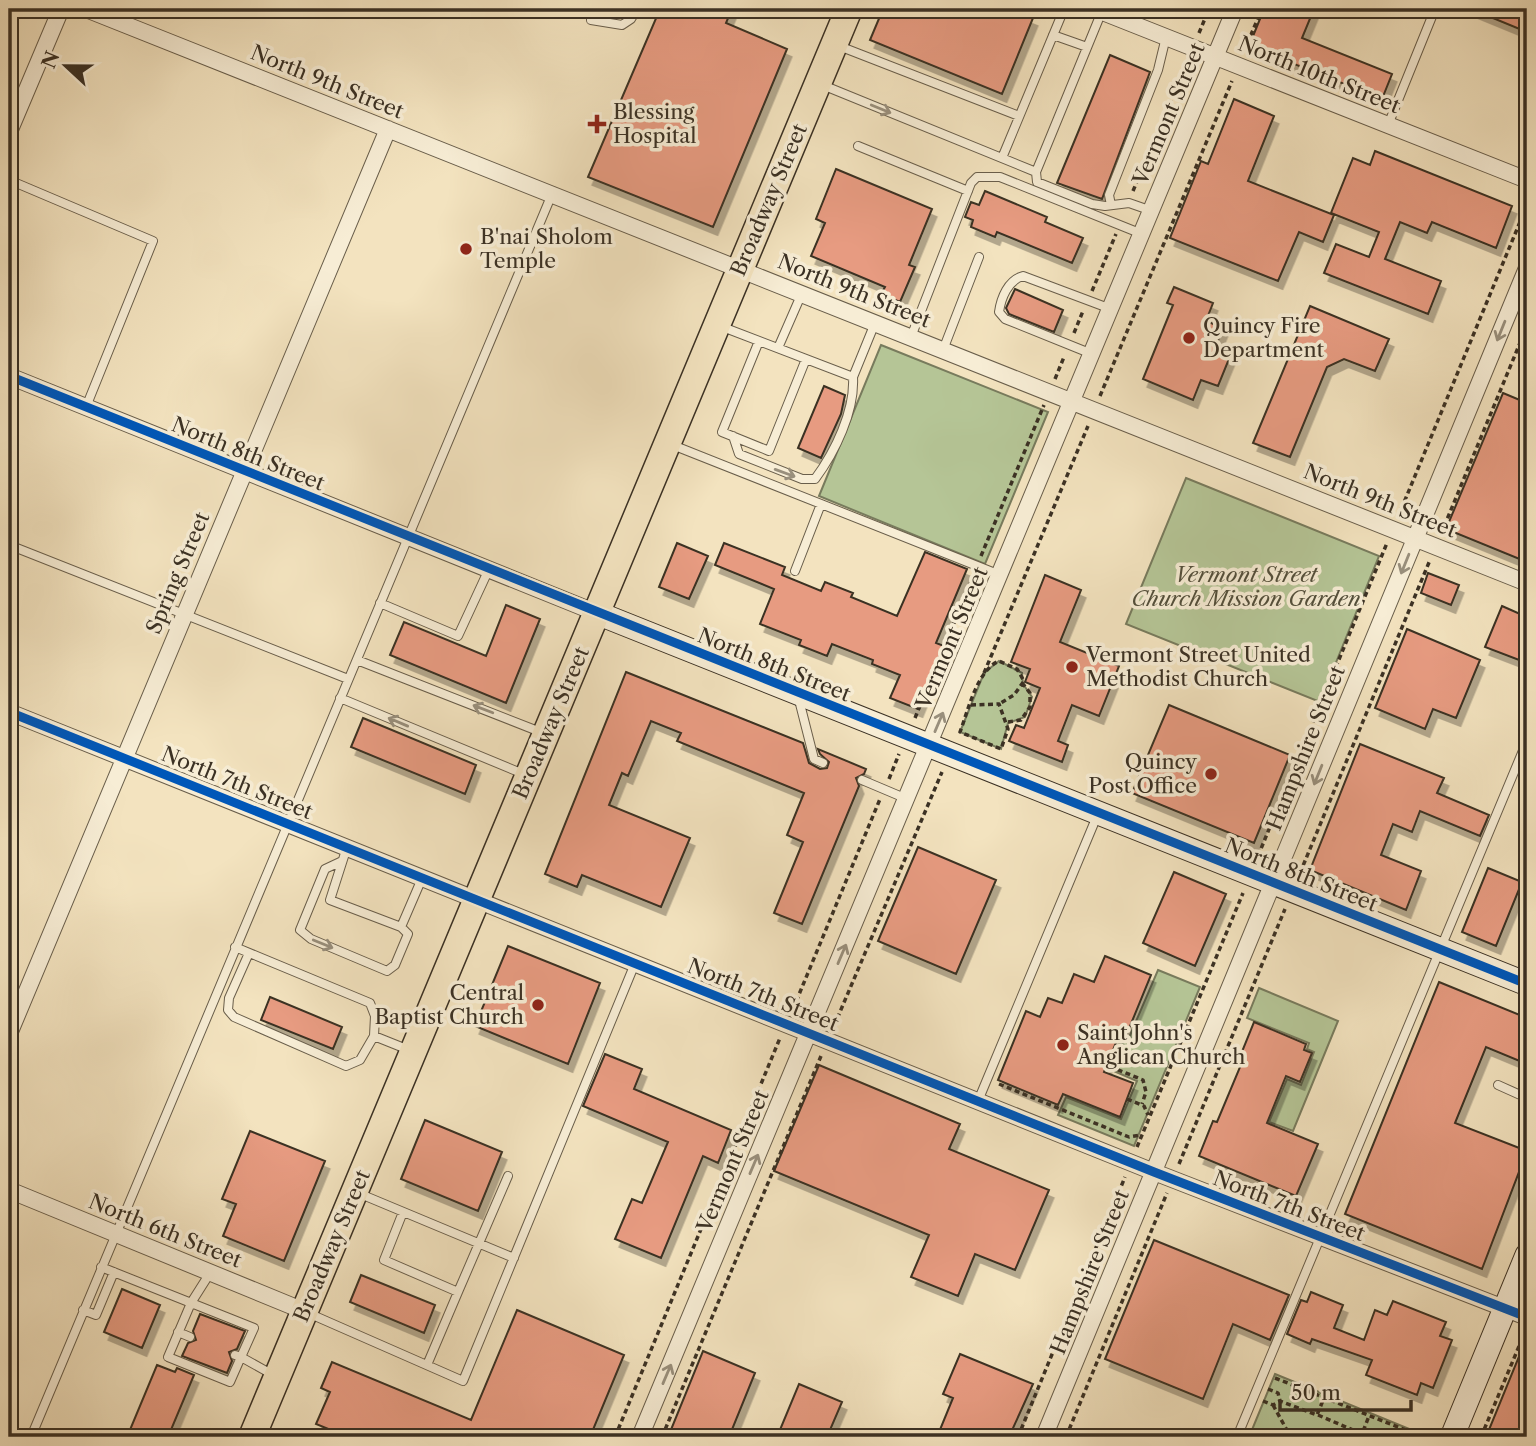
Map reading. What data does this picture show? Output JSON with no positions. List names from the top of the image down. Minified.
{"streets":{"main road":["Broadway Street"],"street":["North 10th Street","North 9th Street","Vermont Street","North 8th Street","Spring Street","Hampshire Street","North 7th Street","North 6th Street"]},"crossings":[["North 10th Street","Vermont Street"],["North 9th Street","Vermont Street"],["North 9th Street","Broadway Street"],["North 9th Street","Spring Street"],["North 9th Street","Hampshire Street"],["Vermont Street","North 8th Street"],["Vermont Street","North 7th Street"],["Broadway Street","North 8th Street"],["Broadway Street","North 7th Street"],["Broadway Street","North 6th Street"],["North 8th Street","Spring Street"],["North 8th Street","Hampshire Street"],["Spring Street","North 7th Street"],["Hampshire Street","North 7th Street"]],"one_way":["Vermont Street","Hampshire Street"],"parks":["Vermont Street Church Mission Garden"],"places":{"health":["Blessing Hospital"],"other":["B'nai Sholom Temple","Quincy Fire Department","Vermont Street United Methodist Church","Quincy Post Office","Central Baptist Church","Saint John's Anglican Church"]},"scale_bar":"50 m","north":"left"}
